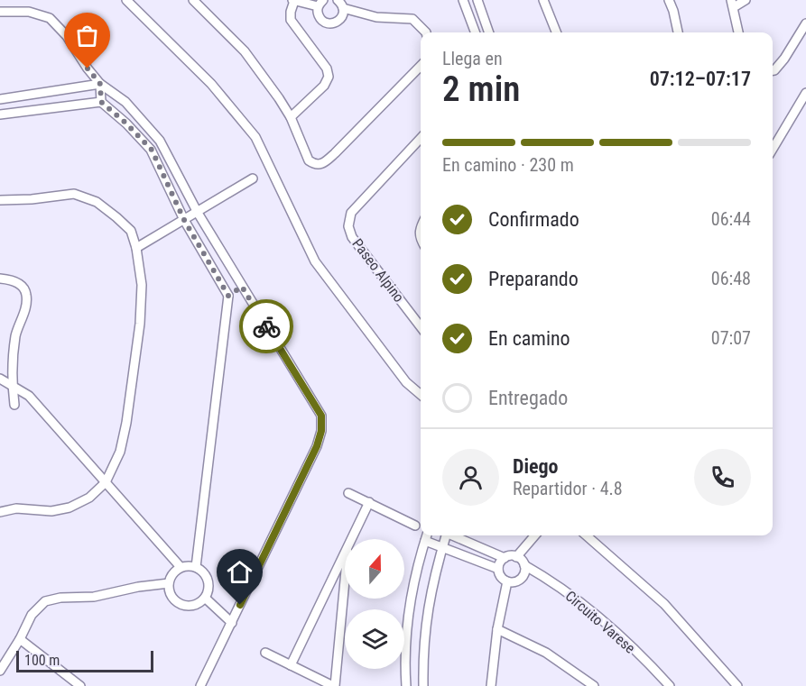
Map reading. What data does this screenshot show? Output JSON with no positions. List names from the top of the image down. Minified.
{"streets":{"street":["Paseo Alpino","Circuito Varese"]},"scale_bar":"100 m","north":"top","page":{"heading":["2 min","Llega en","07:12–07:17"],"panel":["Diego","Repartidor · 4.8"],"bar":"En camino · 230 m","list":[["Confirmado","06:44"],["Preparando","06:48"],["En camino","07:07"],"Entregado"],"scale":"100 m"}}
